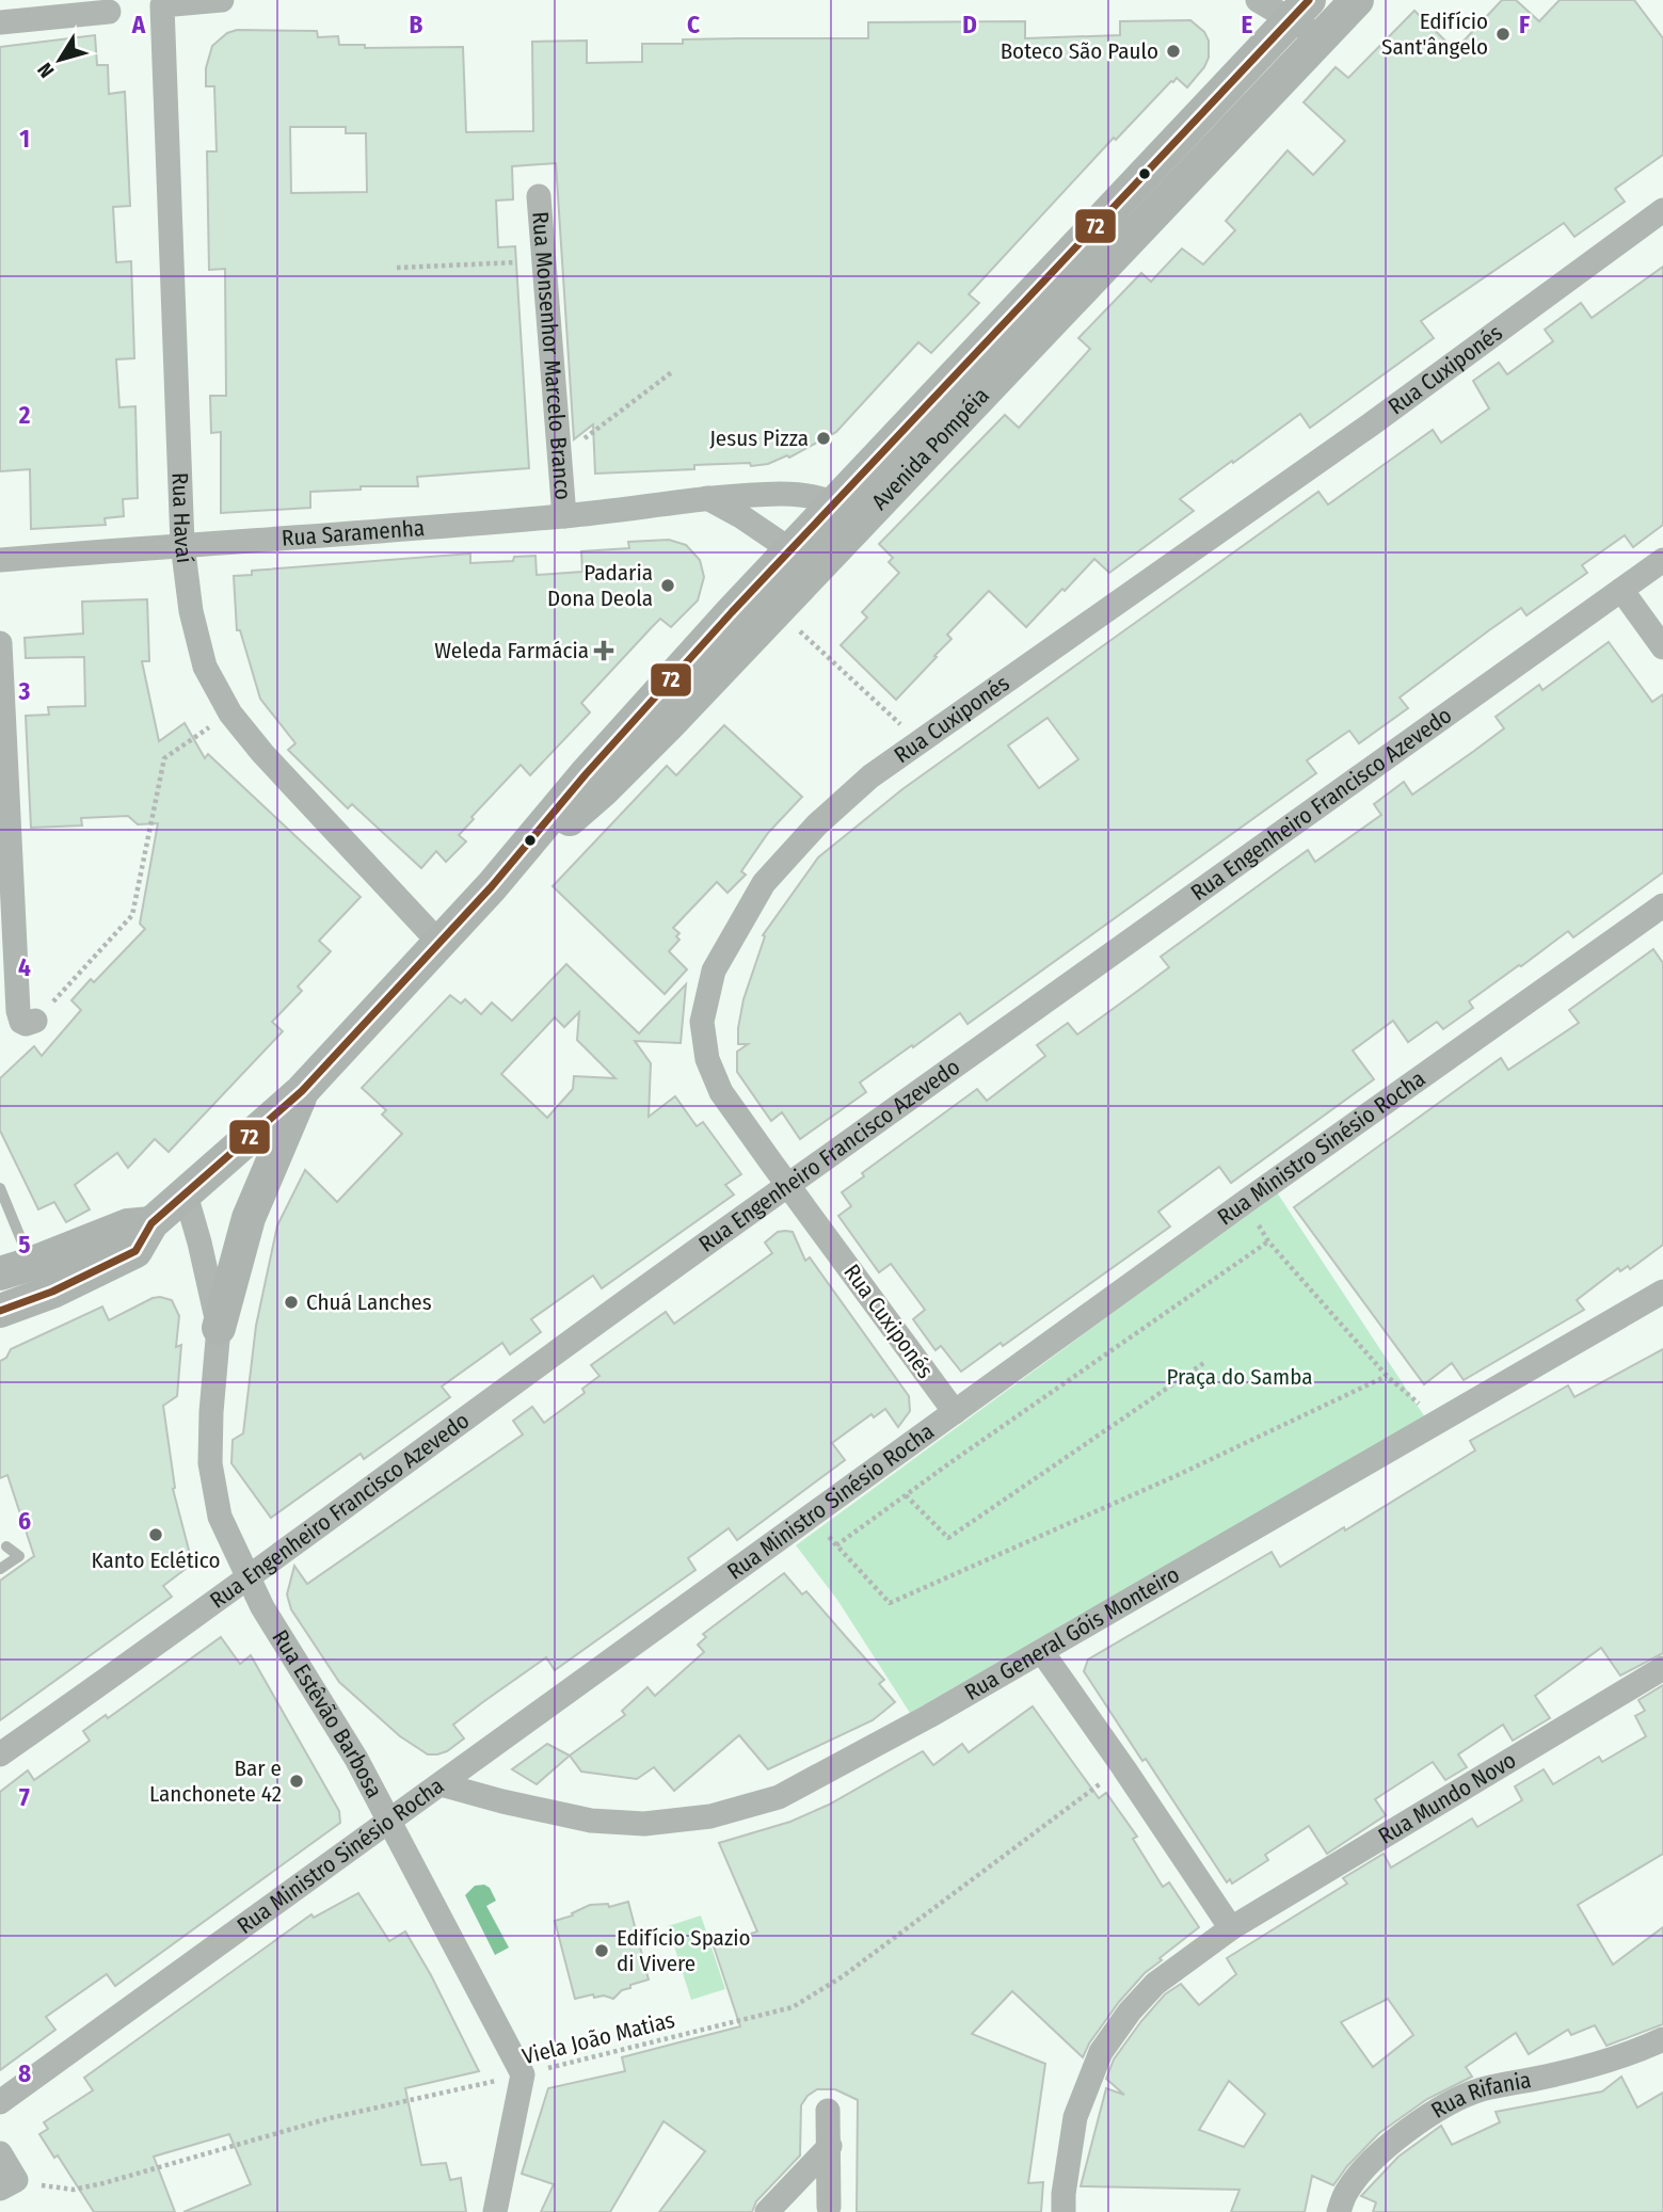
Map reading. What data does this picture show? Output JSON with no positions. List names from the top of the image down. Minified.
{"streets":{"main road":["Avenida Pompéia"],"street":["Rua Monsenhor Marcelo Branco","Rua Cuxiponés","Rua Havaí","Rua Saramenha","Rua Engenheiro Francisco Azevedo","Rua Ministro Sinésio Rocha","Rua General Góis Monteiro","Rua Estêvão Barbosa","Rua Mundo Novo","Rua Rifania"],"path":["Viela João Matias"]},"crossings":[["Rua Monsenhor Marcelo Branco","Rua Saramenha"],["Rua Cuxiponés","Rua Engenheiro Francisco Azevedo"],["Rua Cuxiponés","Rua Ministro Sinésio Rocha"],["Avenida Pompéia","Rua Havaí"],["Avenida Pompéia","Rua Saramenha"],["Avenida Pompéia","Rua Estêvão Barbosa"],["Rua Havaí","Rua Saramenha"],["Rua Engenheiro Francisco Azevedo","Rua Estêvão Barbosa"],["Rua Ministro Sinésio Rocha","Rua General Góis Monteiro"],["Rua Ministro Sinésio Rocha","Rua Estêvão Barbosa"],["Rua Estêvão Barbosa","Viela João Matias"]],"parks":["Praça do Samba"],"places":{"other":["Edifício Sant'ângelo","Boteco São Paulo","Jesus Pizza","Padaria Dona Deola","Chuá Lanches","Kanto Eclético","Bar e Lanchonete 42","Edifício Spazio di Vivere"],"health":["Weleda Farmácia"]},"lines":["transit line 72"],"north":"bottom left","grid":{"columns":["A","B","C","D","E","F"],"rows":["1","2","3","4","5","6","7","8"]}}
